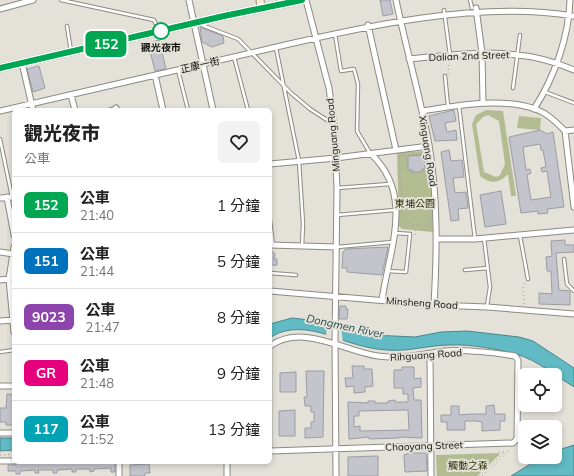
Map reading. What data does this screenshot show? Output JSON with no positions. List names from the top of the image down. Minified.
{"streets":{"street":["Dalian 2nd Street","正康一街","Minguang Road","Xinguang Road","Minsheng Road","Rihguang Road","Chaoyang Street"]},"crossings":[["Dalian 2nd Street","Xinguang Road"],["正康一街","Minguang Road"],["正康一街","Xinguang Road"],["Minguang Road","Minsheng Road"],["Minguang Road","Rihguang Road"],["Minguang Road","Chaoyang Street"],["Xinguang Road","Minsheng Road"]],"water":["Dongmen River"],"parks":["東埔公園","觸動之森"],"places":["觀光夜市"],"lines":["bus line 152"],"page":{"on_map":"152","heading":["觀光夜市","公車"],"list":[{"mark":"152","name":"公車","note":"21:40","value":"1 分鐘"},{"mark":"151","name":"公車","note":"21:44","value":"5 分鐘"},{"mark":"9023","name":"公車","note":"21:47","value":"8 分鐘"},{"mark":"GR","name":"公車","note":"21:48","value":"9 分鐘"},{"mark":"117","name":"公車","note":"21:52","value":"13 分鐘"}]}}
